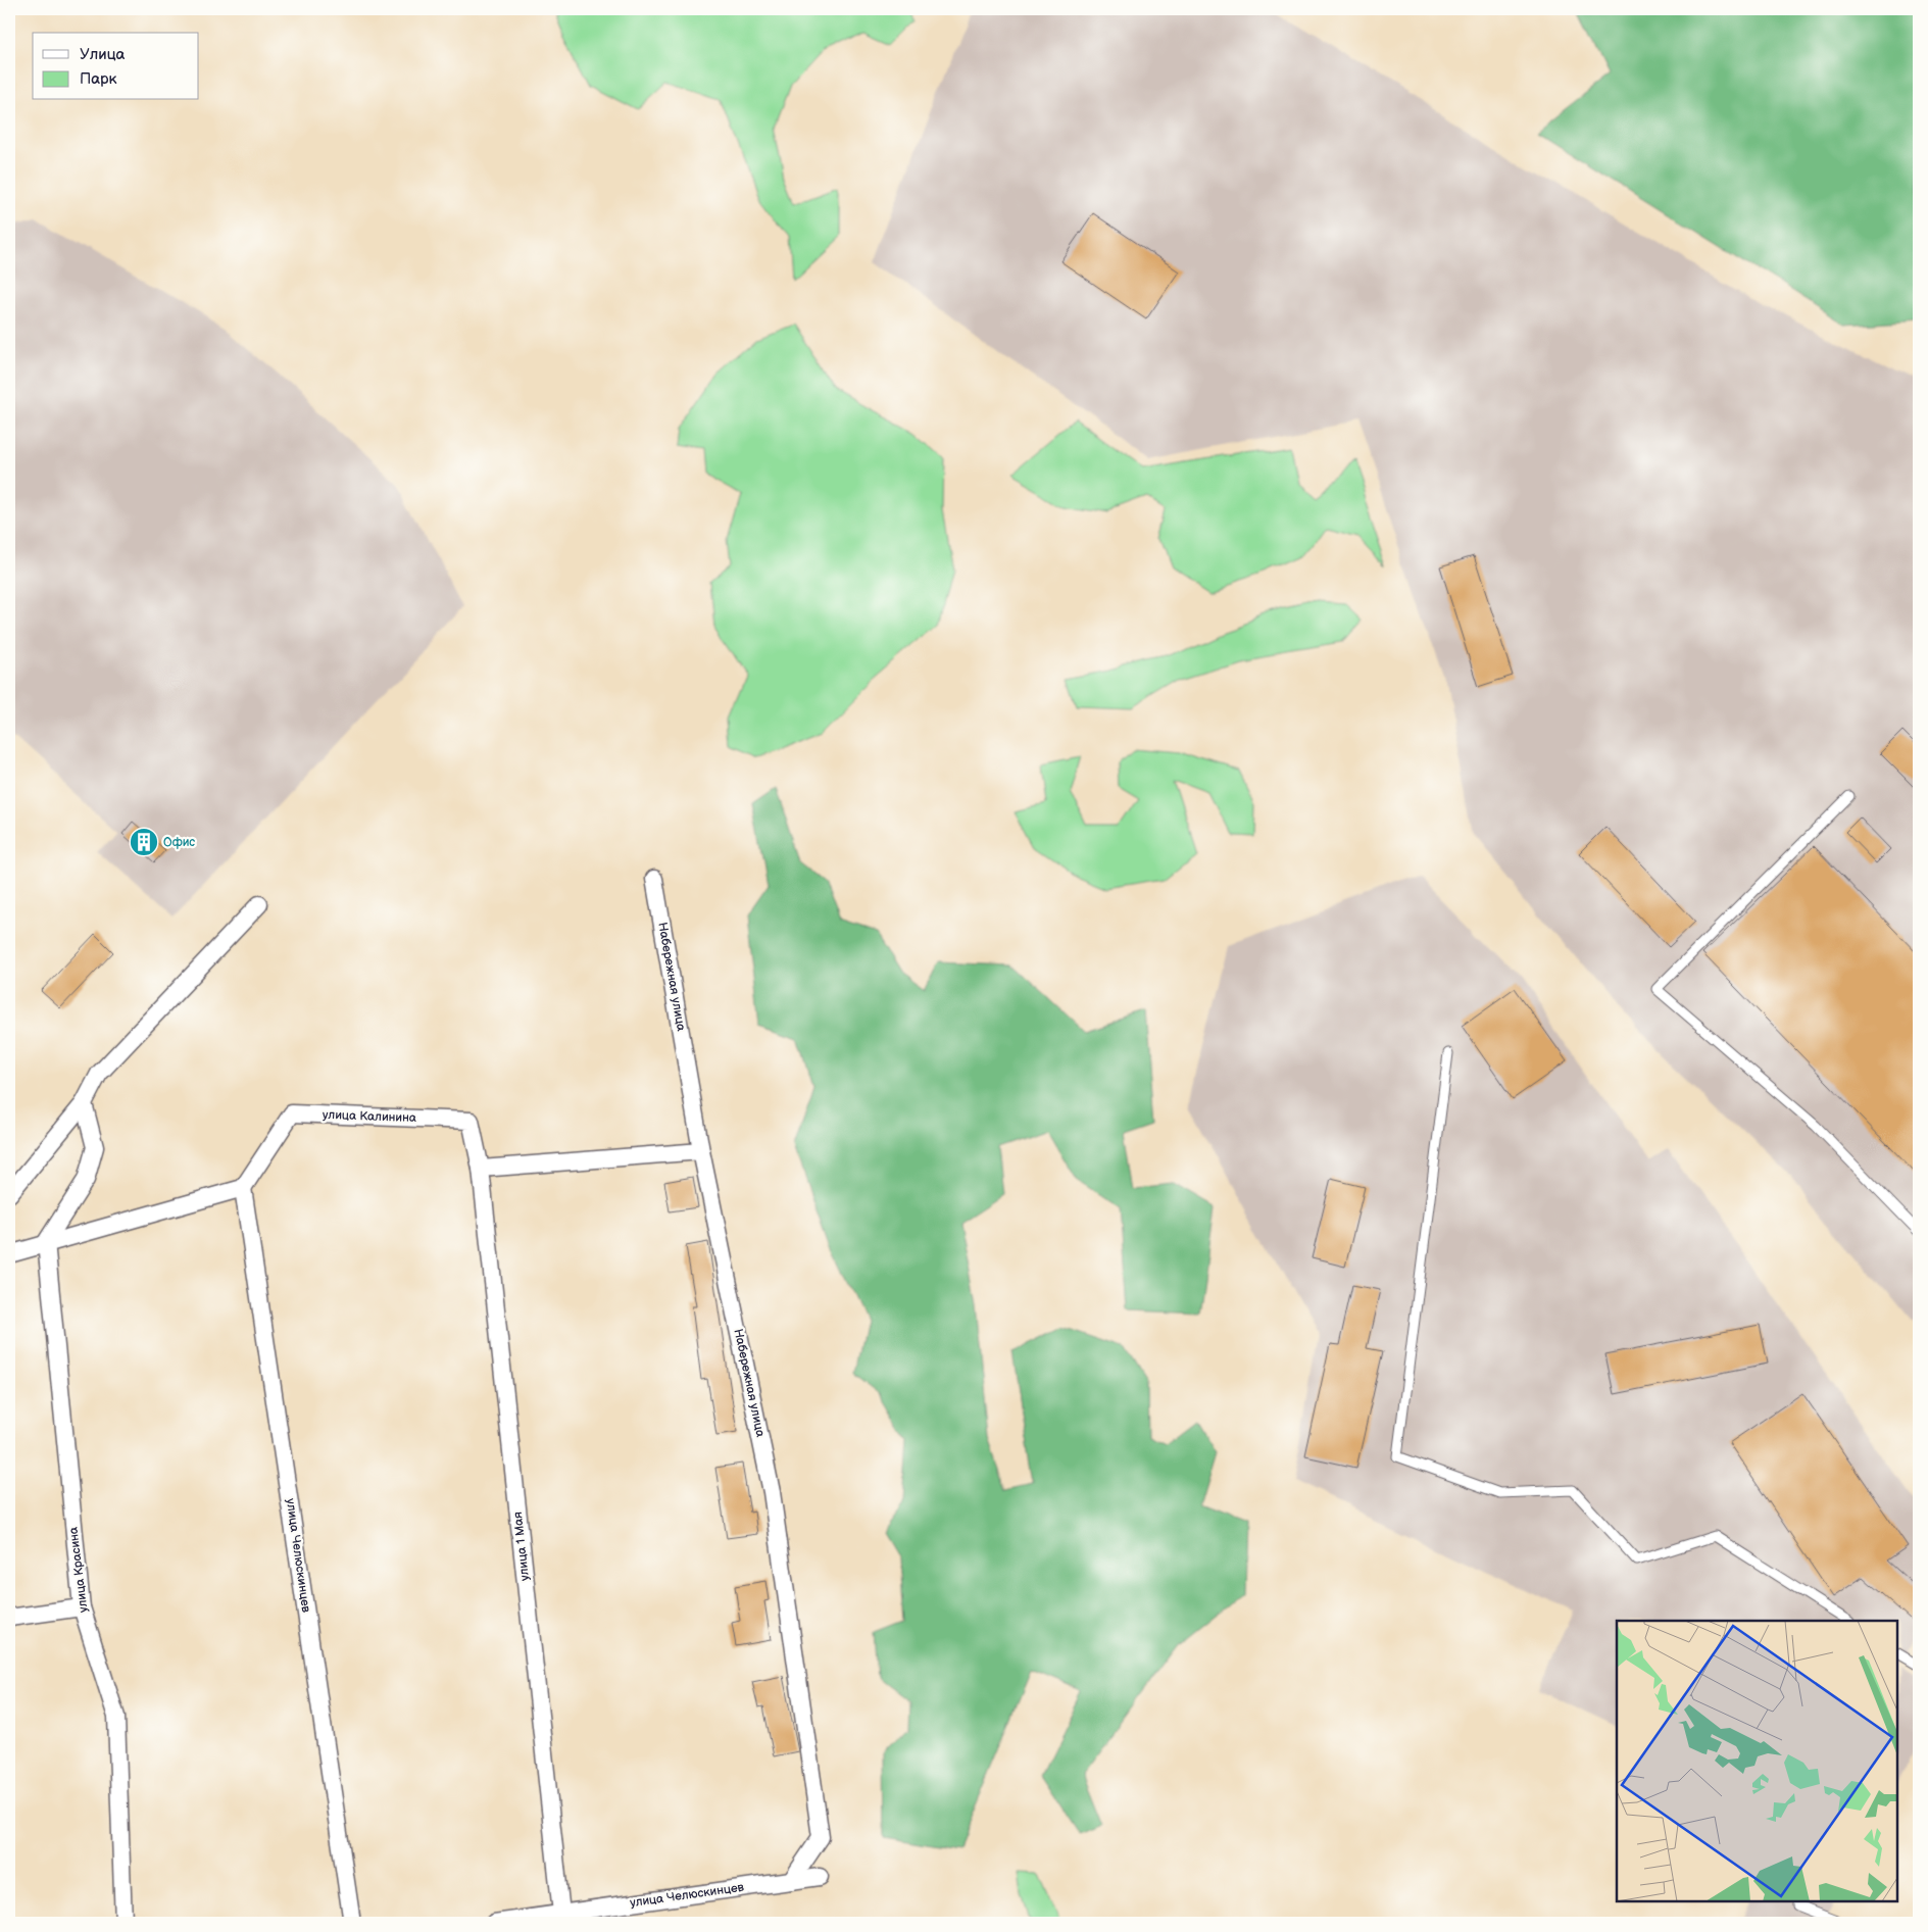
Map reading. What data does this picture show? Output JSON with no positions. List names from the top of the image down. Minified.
{"streets":{"street":["Набережная улица","улица Калинина","улица 1 Мая","улица Челюскинцев","улица Красина"]},"crossings":[["Набережная улица","улица Челюскинцев"],["улица Калинина","улица 1 Мая"],["улица Калинина","улица Челюскинцев"],["улица 1 Мая","улица Челюскинцев"]],"places":{"building":["Офис"]},"legend":["Улица","Парк"]}
